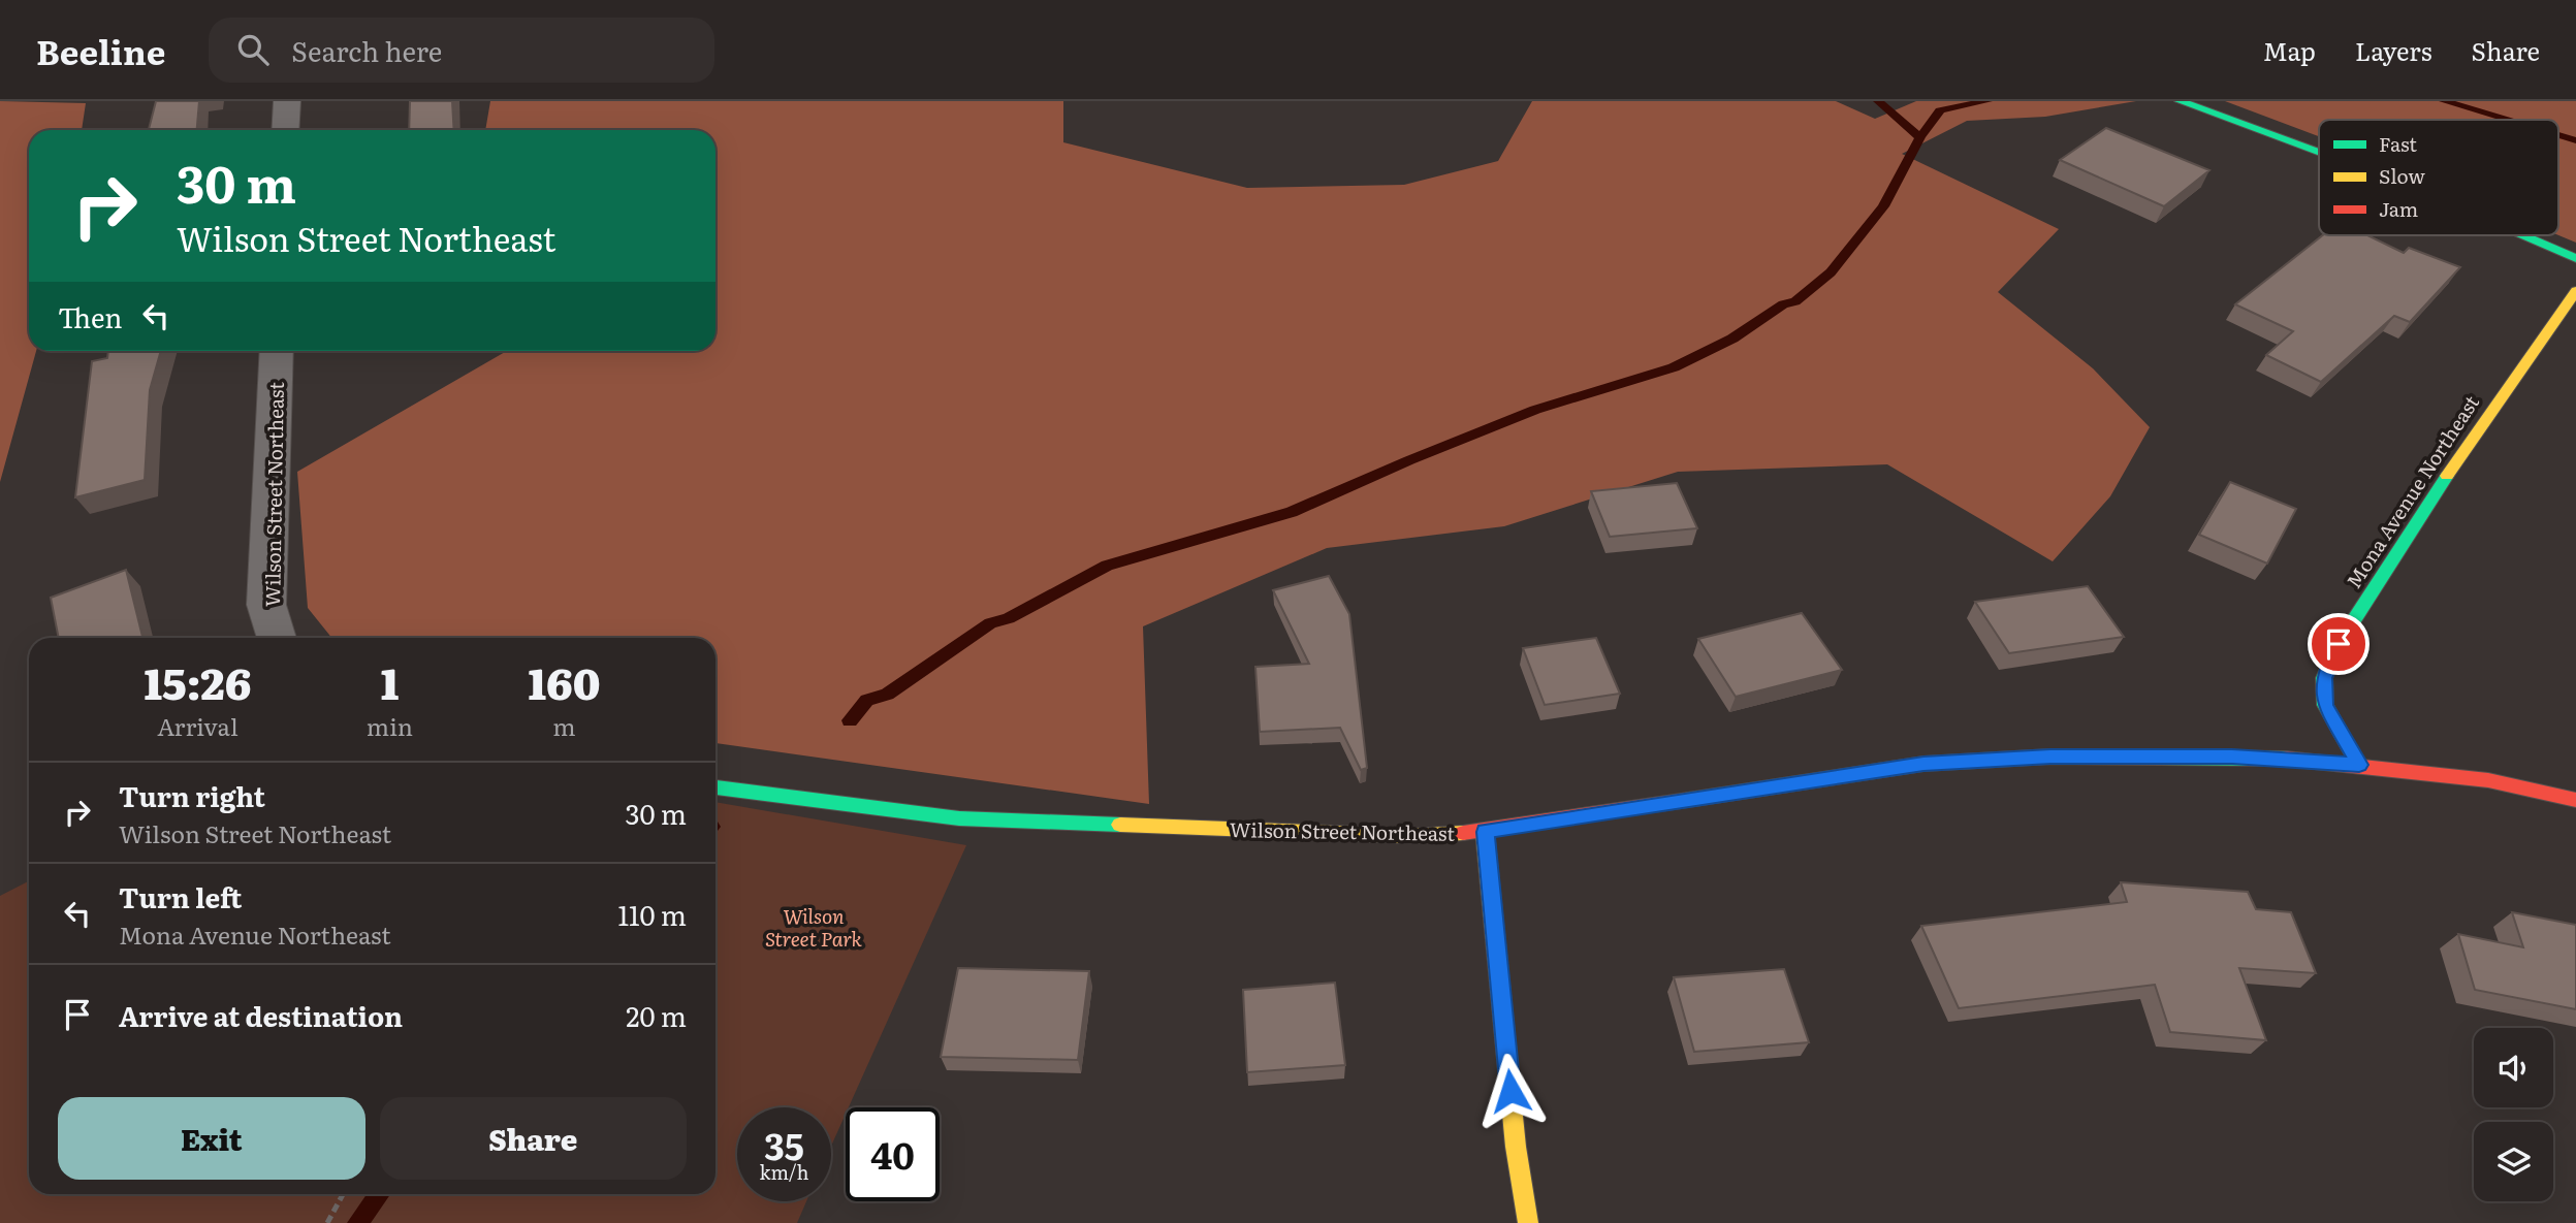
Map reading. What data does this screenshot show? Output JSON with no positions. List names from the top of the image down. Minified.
{"streets":{"street":["Mona Avenue Northeast","Wilson Street Northeast"]},"crossings":[["Mona Avenue Northeast","Wilson Street Northeast"]],"parks":["Wilson Street Park"],"legend":["Fast","Slow","Jam"],"page":{"header":"Beeline","search":"Search here","nav":["Map","Layers","Share"],"turn":["30 m","Wilson Street Northeast"],"then":"Then","eta":["15:26","Arrival","1","min","160","m"],"list":[{"name":"Turn right","note":"Wilson Street Northeast","value":"30 m"},{"name":"Turn left","note":"Mona Avenue Northeast","value":"110 m"},{"name":"Arrive at destination","value":"20 m"}],"buttons":["Exit","Share"],"speed":"35 km/h","limit":"40"}}
